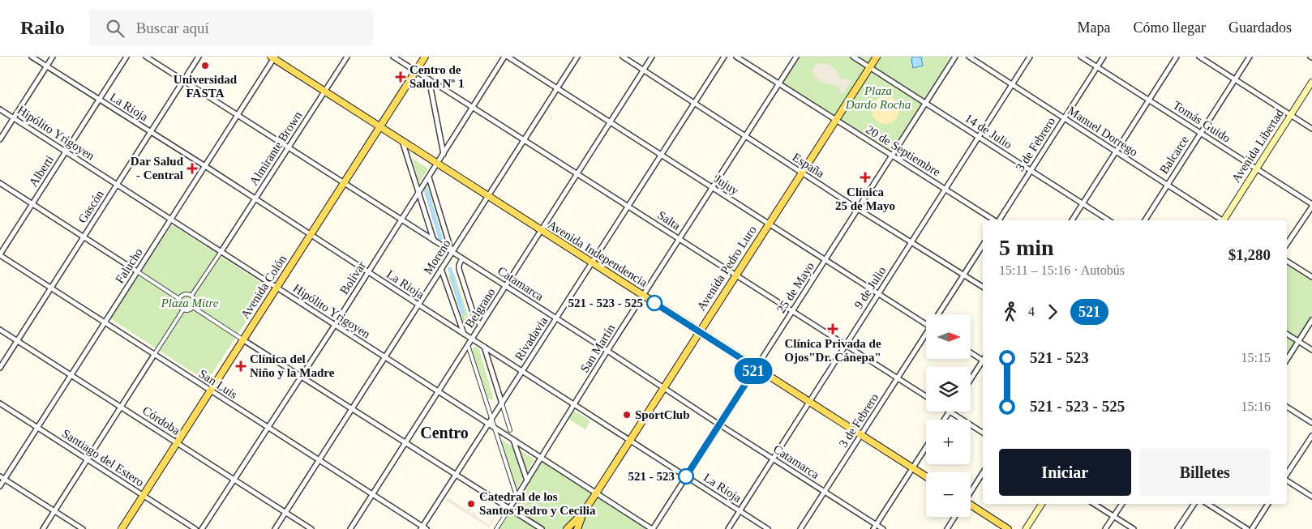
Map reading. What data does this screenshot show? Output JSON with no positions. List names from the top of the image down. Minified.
{"streets":{"main road":["Avenida Libertad","Avenida Independencia","Avenida Pedro Luro","Avenida Colón"],"street":["La Rioja","Tomás Guido","14 de Julio","Manuel Dorrego","Hipólito Yrigoyen","3 de Febrero","Almirante Brown","20 de Septiembre","Balcarce","España","Alberti","Jujuy","Gascón","Salta","Moreno","Falucho","Bolívar","Catamarca","25 de Mayo","9 de Julio","Belgrano","Rivadavia","San Martín","San Luis","Córdoba","Santiago del Estero"]},"crossings":[["La Rioja","Almirante Brown"],["La Rioja","Alberti"],["La Rioja","Gascón"],["La Rioja","Moreno"],["La Rioja","Falucho"],["La Rioja","Avenida Pedro Luro"],["La Rioja","Bolívar"],["La Rioja","Avenida Colón"],["La Rioja","25 de Mayo"],["La Rioja","9 de Julio"],["La Rioja","Belgrano"],["La Rioja","Rivadavia"],["La Rioja","San Martín"],["Tomás Guido","3 de Febrero"],["Tomás Guido","Avenida Libertad"],["Tomás Guido","Balcarce"],["14 de Julio","3 de Febrero"],["14 de Julio","Avenida Pedro Luro"],["14 de Julio","25 de Mayo"],["14 de Julio","9 de Julio"],["Manuel Dorrego","3 de Febrero"],["Manuel Dorrego","Balcarce"],["Manuel Dorrego","9 de Julio"],["Hipólito Yrigoyen","Almirante Brown"],["Hipólito Yrigoyen","Alberti"],["Hipólito Yrigoyen","Gascón"],["Hipólito Yrigoyen","Moreno"],["Hipólito Yrigoyen","Falucho"],["Hipólito Yrigoyen","Avenida Pedro Luro"],["Hipólito Yrigoyen","Bolívar"],["Hipólito Yrigoyen","Avenida Colón"],["Hipólito Yrigoyen","25 de Mayo"],["Hipólito Yrigoyen","Belgrano"],["Hipólito Yrigoyen","Rivadavia"],["Hipólito Yrigoyen","San Martín"],["3 de Febrero","España"],["3 de Febrero","Salta"],["3 de Febrero","Avenida Independencia"],["3 de Febrero","Catamarca"],["Almirante Brown","Avenida Independencia"],["Almirante Brown","Catamarca"],["20 de Septiembre","Avenida Pedro Luro"],["20 de Septiembre","25 de Mayo"],["20 de Septiembre","9 de Julio"],["20 de Septiembre","San Martín"],["España","Avenida Pedro Luro"],["España","25 de Mayo"],["España","9 de Julio"],["España","Belgrano"],["España","Rivadavia"],["España","San Martín"],["Alberti","San Luis"],["Jujuy","Moreno"],["Jujuy","Avenida Pedro Luro"],["Jujuy","25 de Mayo"],["Jujuy","9 de Julio"],["Jujuy","Belgrano"],["Jujuy","Rivadavia"],["Jujuy","San Martín"],["Gascón","Catamarca"],["Gascón","San Luis"],["Gascón","Córdoba"],["Salta","Moreno"],["Salta","Avenida Pedro Luro"],["Salta","Bolívar"],["Salta","Avenida Colón"],["Salta","25 de Mayo"],["Salta","9 de Julio"],["Salta","Belgrano"],["Salta","Rivadavia"],["Salta","San Martín"],["Avenida Independencia","Moreno"],["Avenida Independencia","Falucho"],["Avenida Independencia","Avenida Pedro Luro"],["Avenida Independencia","Bolívar"],["Avenida Independencia","Avenida Colón"],["Avenida Independencia","25 de Mayo"],["Avenida Independencia","9 de Julio"],["Avenida Independencia","Belgrano"],["Avenida Independencia","Rivadavia"],["Avenida Independencia","San Martín"],["Moreno","Catamarca"],["Moreno","San Luis"],["Moreno","Córdoba"],["Falucho","Catamarca"],["Falucho","San Luis"],["Falucho","Córdoba"],["Falucho","Santiago del Estero"],["Avenida Pedro Luro","Catamarca"],["Bolívar","Catamarca"],["Bolívar","San Luis"],["Bolívar","Córdoba"],["Catamarca","Avenida Colón"],["Catamarca","25 de Mayo"],["Catamarca","9 de Julio"],["Catamarca","Belgrano"],["Catamarca","Rivadavia"],["Catamarca","San Martín"],["Avenida Colón","San Luis"],["Avenida Colón","Córdoba"],["Avenida Colón","Santiago del Estero"],["Belgrano","San Luis"],["Rivadavia","San Luis"]],"districts":["Centro"],"parks":["Plaza Dardo Rocha","Plaza Mitre"],"places":{"other":["Universidad FASTA","521 - 523 - 525","SportClub","521 - 523","Catedral de los Santos Pedro y Cecilia"],"health":["Centro de Salud Nº 1","Dar Salud - Central","Clínica 25 de Mayo","Clínica Privada de Ojos\"Dr. Cánepa\"","Clínica del Niño y la Madre"]},"lines":["bus line 521"],"north":"right","page":{"header":"Railo","search":"Buscar aquí","nav":["Mapa","Cómo llegar","Guardados"],"on_map":"521","heading":["5 min","15:11 – 15:16 · Autobús","$1,280"],"legs":["4","521"],"map_buttons":["+","−"],"list":[{"name":"521 - 523","value":"15:15"},{"name":"521 - 523 - 525","value":"15:16"}],"buttons":["Iniciar","Billetes"]}}
